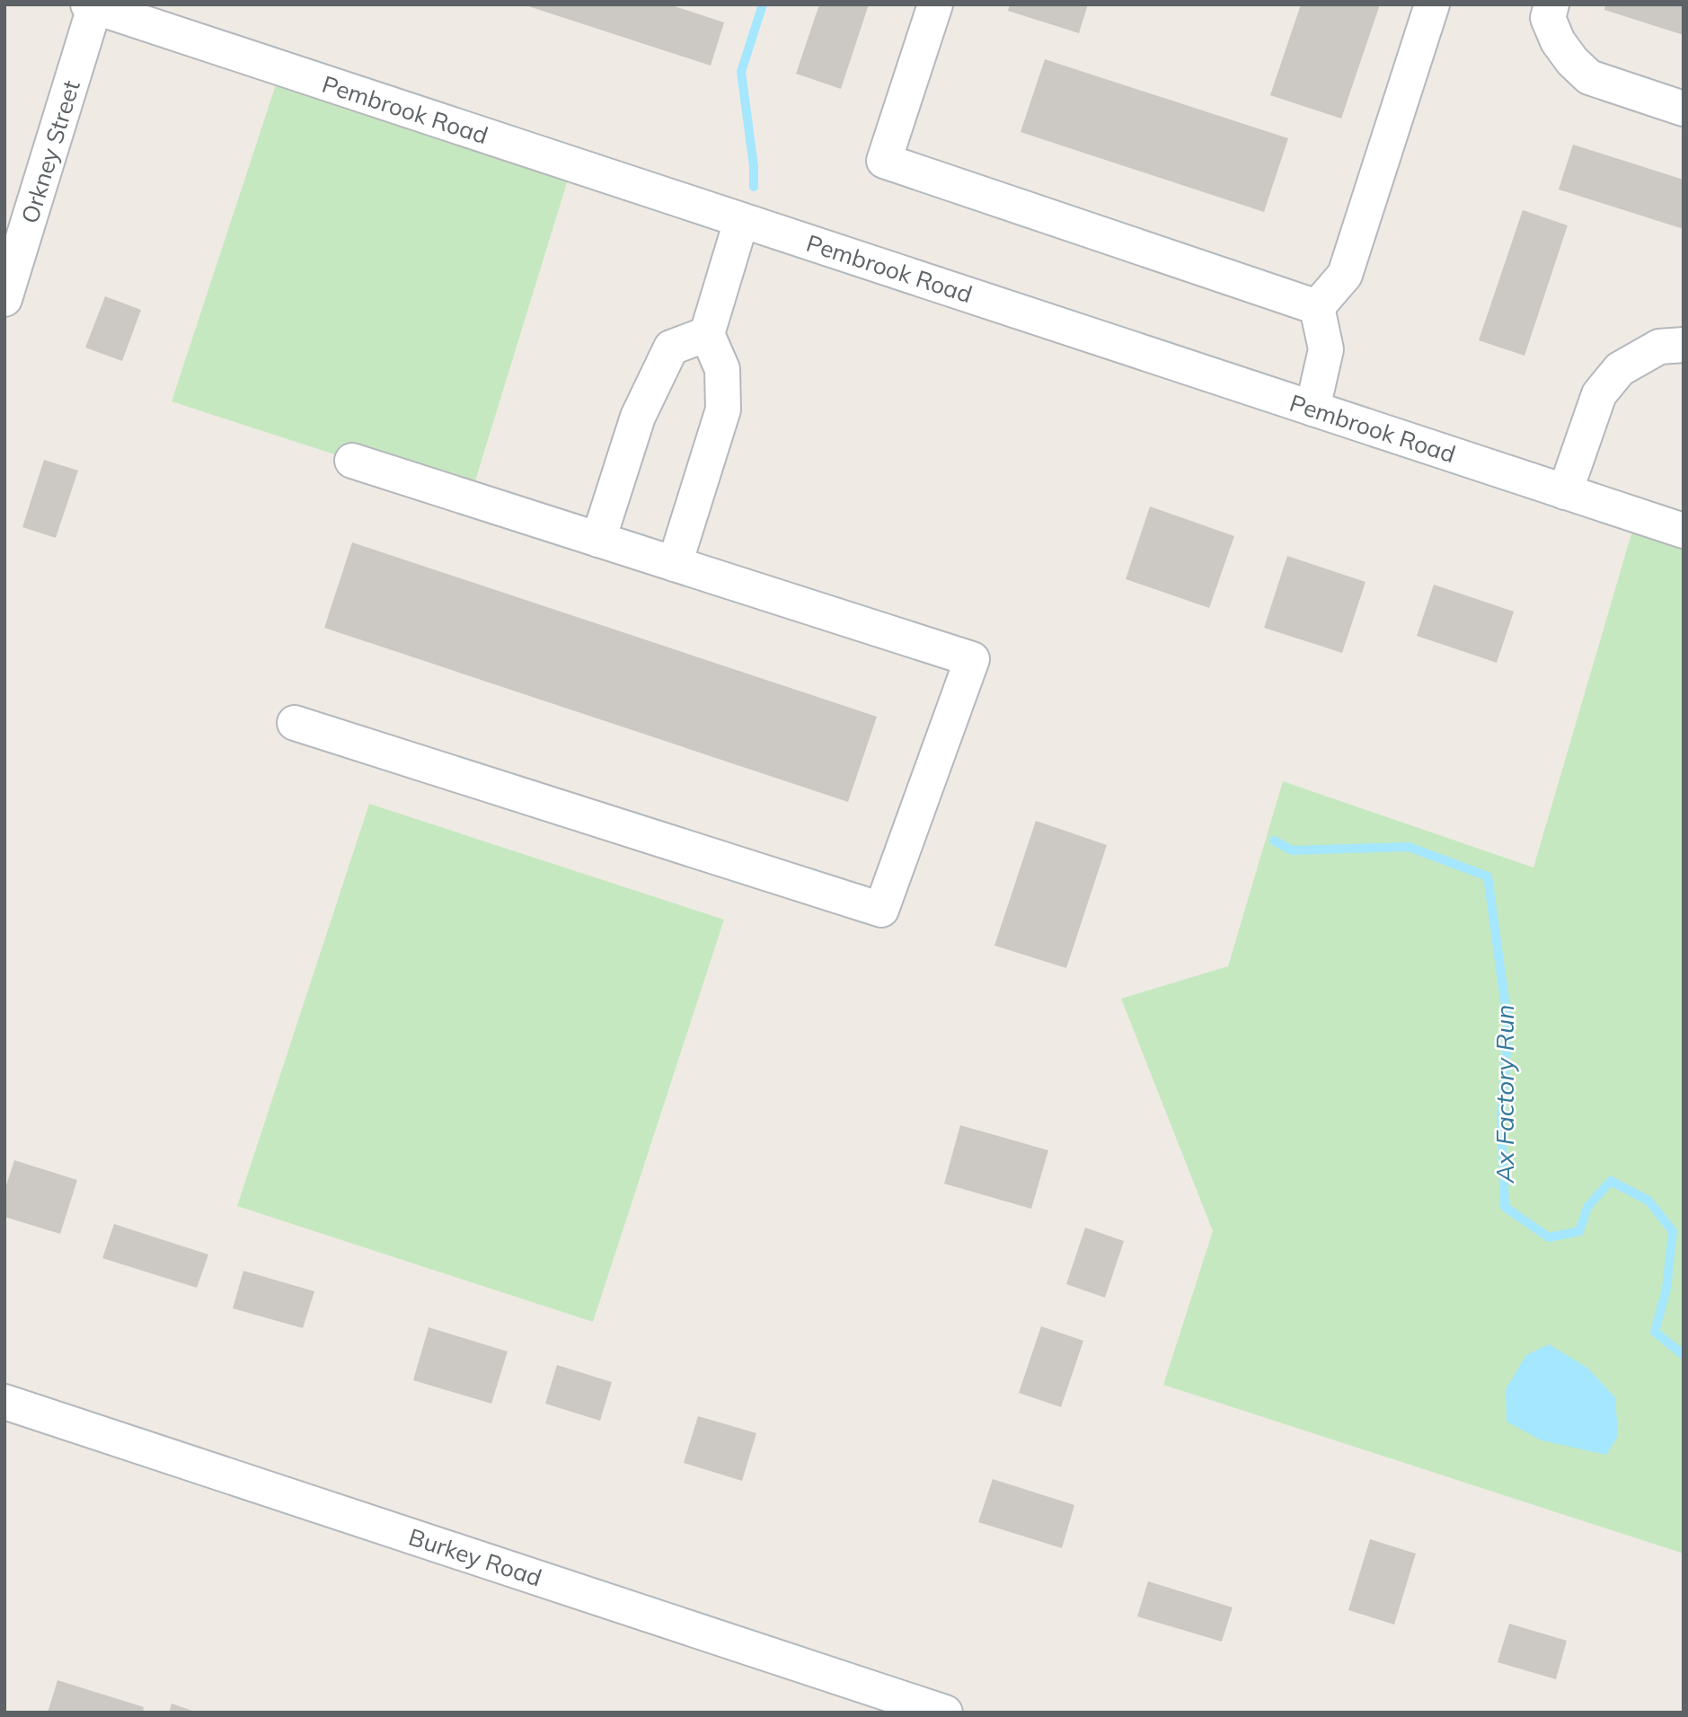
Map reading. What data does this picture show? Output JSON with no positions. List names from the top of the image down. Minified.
{"streets":{"street":["Pembrook Road","Orkney Street","Burkey Road"]},"crossings":[["Pembrook Road","Orkney Street"]],"water":["Ax Factory Run"]}
